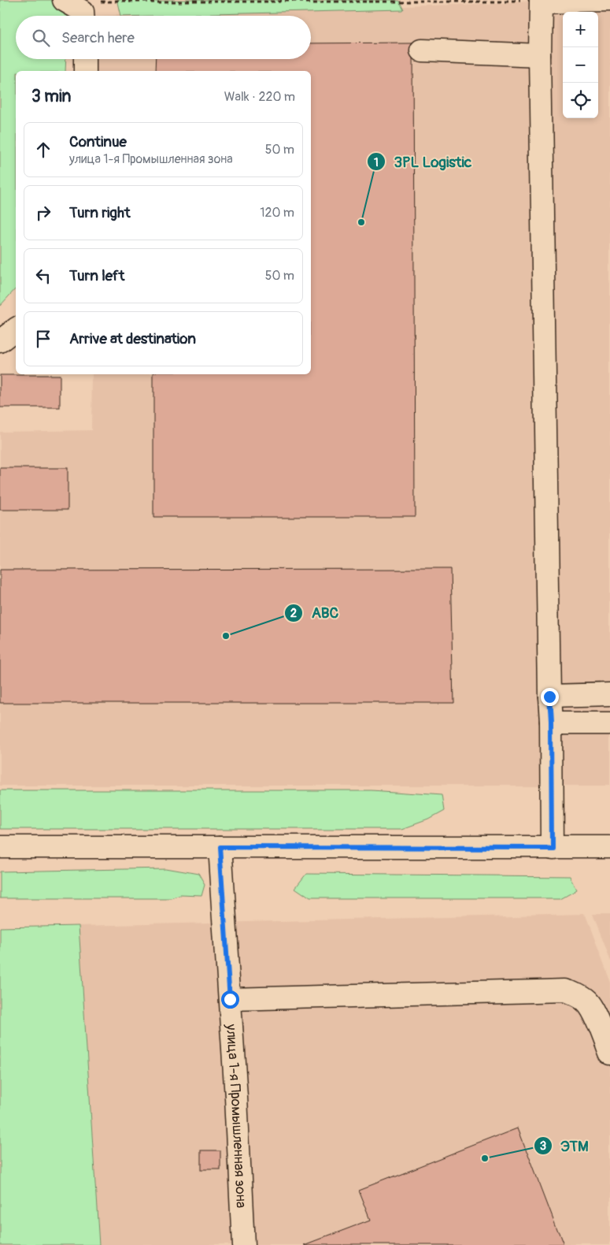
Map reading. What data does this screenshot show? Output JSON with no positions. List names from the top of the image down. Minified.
{"streets":{"street":["улица 1-я Промышленная зона"]},"places":["3PL Logistic","ABC","ЭТМ"],"page":{"map_buttons":["+","−"],"search":"Search here","heading":["3 min","Walk · 220 m"],"list":[["Continue","улица 1-я Промышленная зона","50 m"],["Turn right","120 m"],["Turn left","50 m"],"Arrive at destination"]}}
